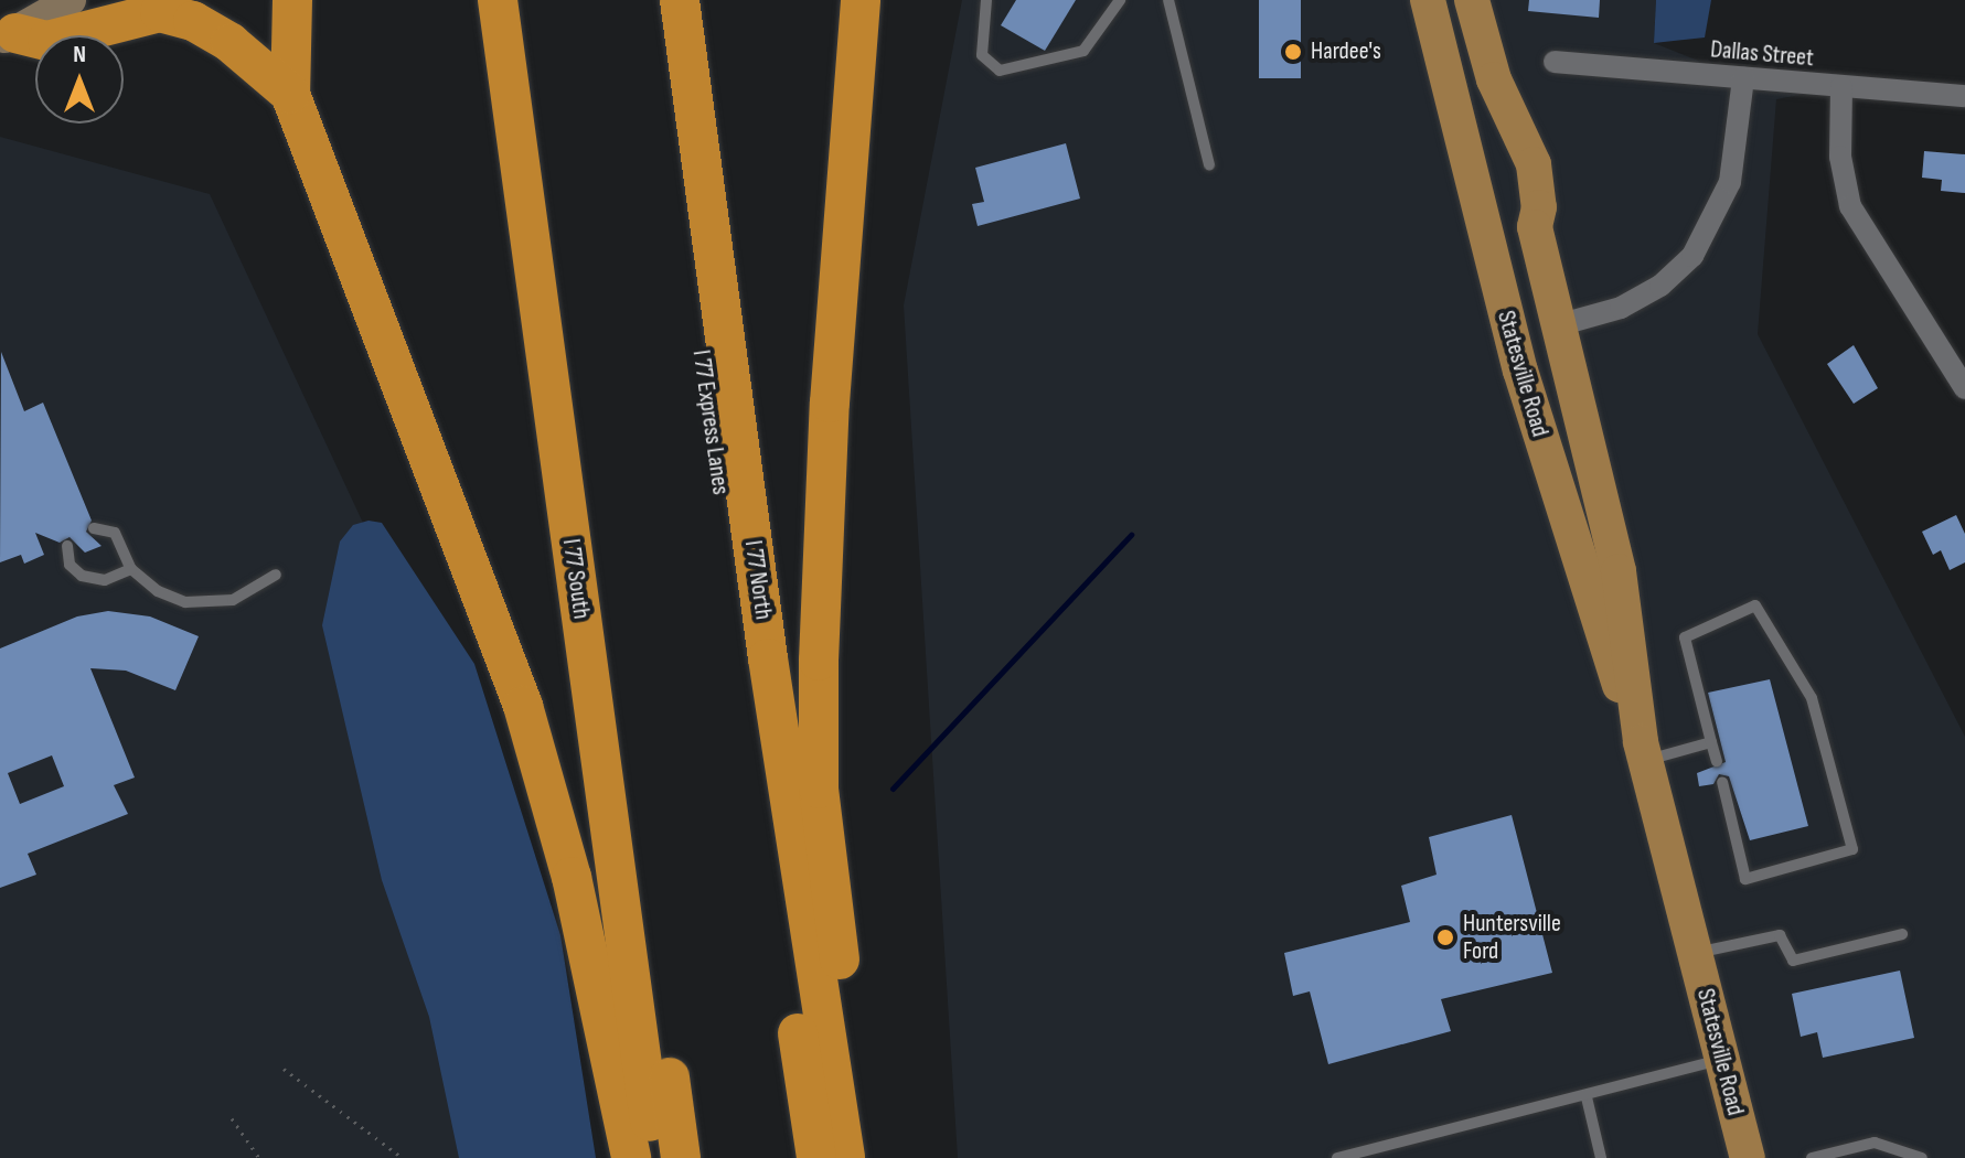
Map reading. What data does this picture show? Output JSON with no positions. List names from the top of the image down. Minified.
{"streets":{"highway":["I 77 Express Lanes","I 77 South","I 77 North"],"main road":["Statesville Road"],"street":["Dallas Street"]},"places":["Hardee's","Huntersville Ford"],"north":"top"}
